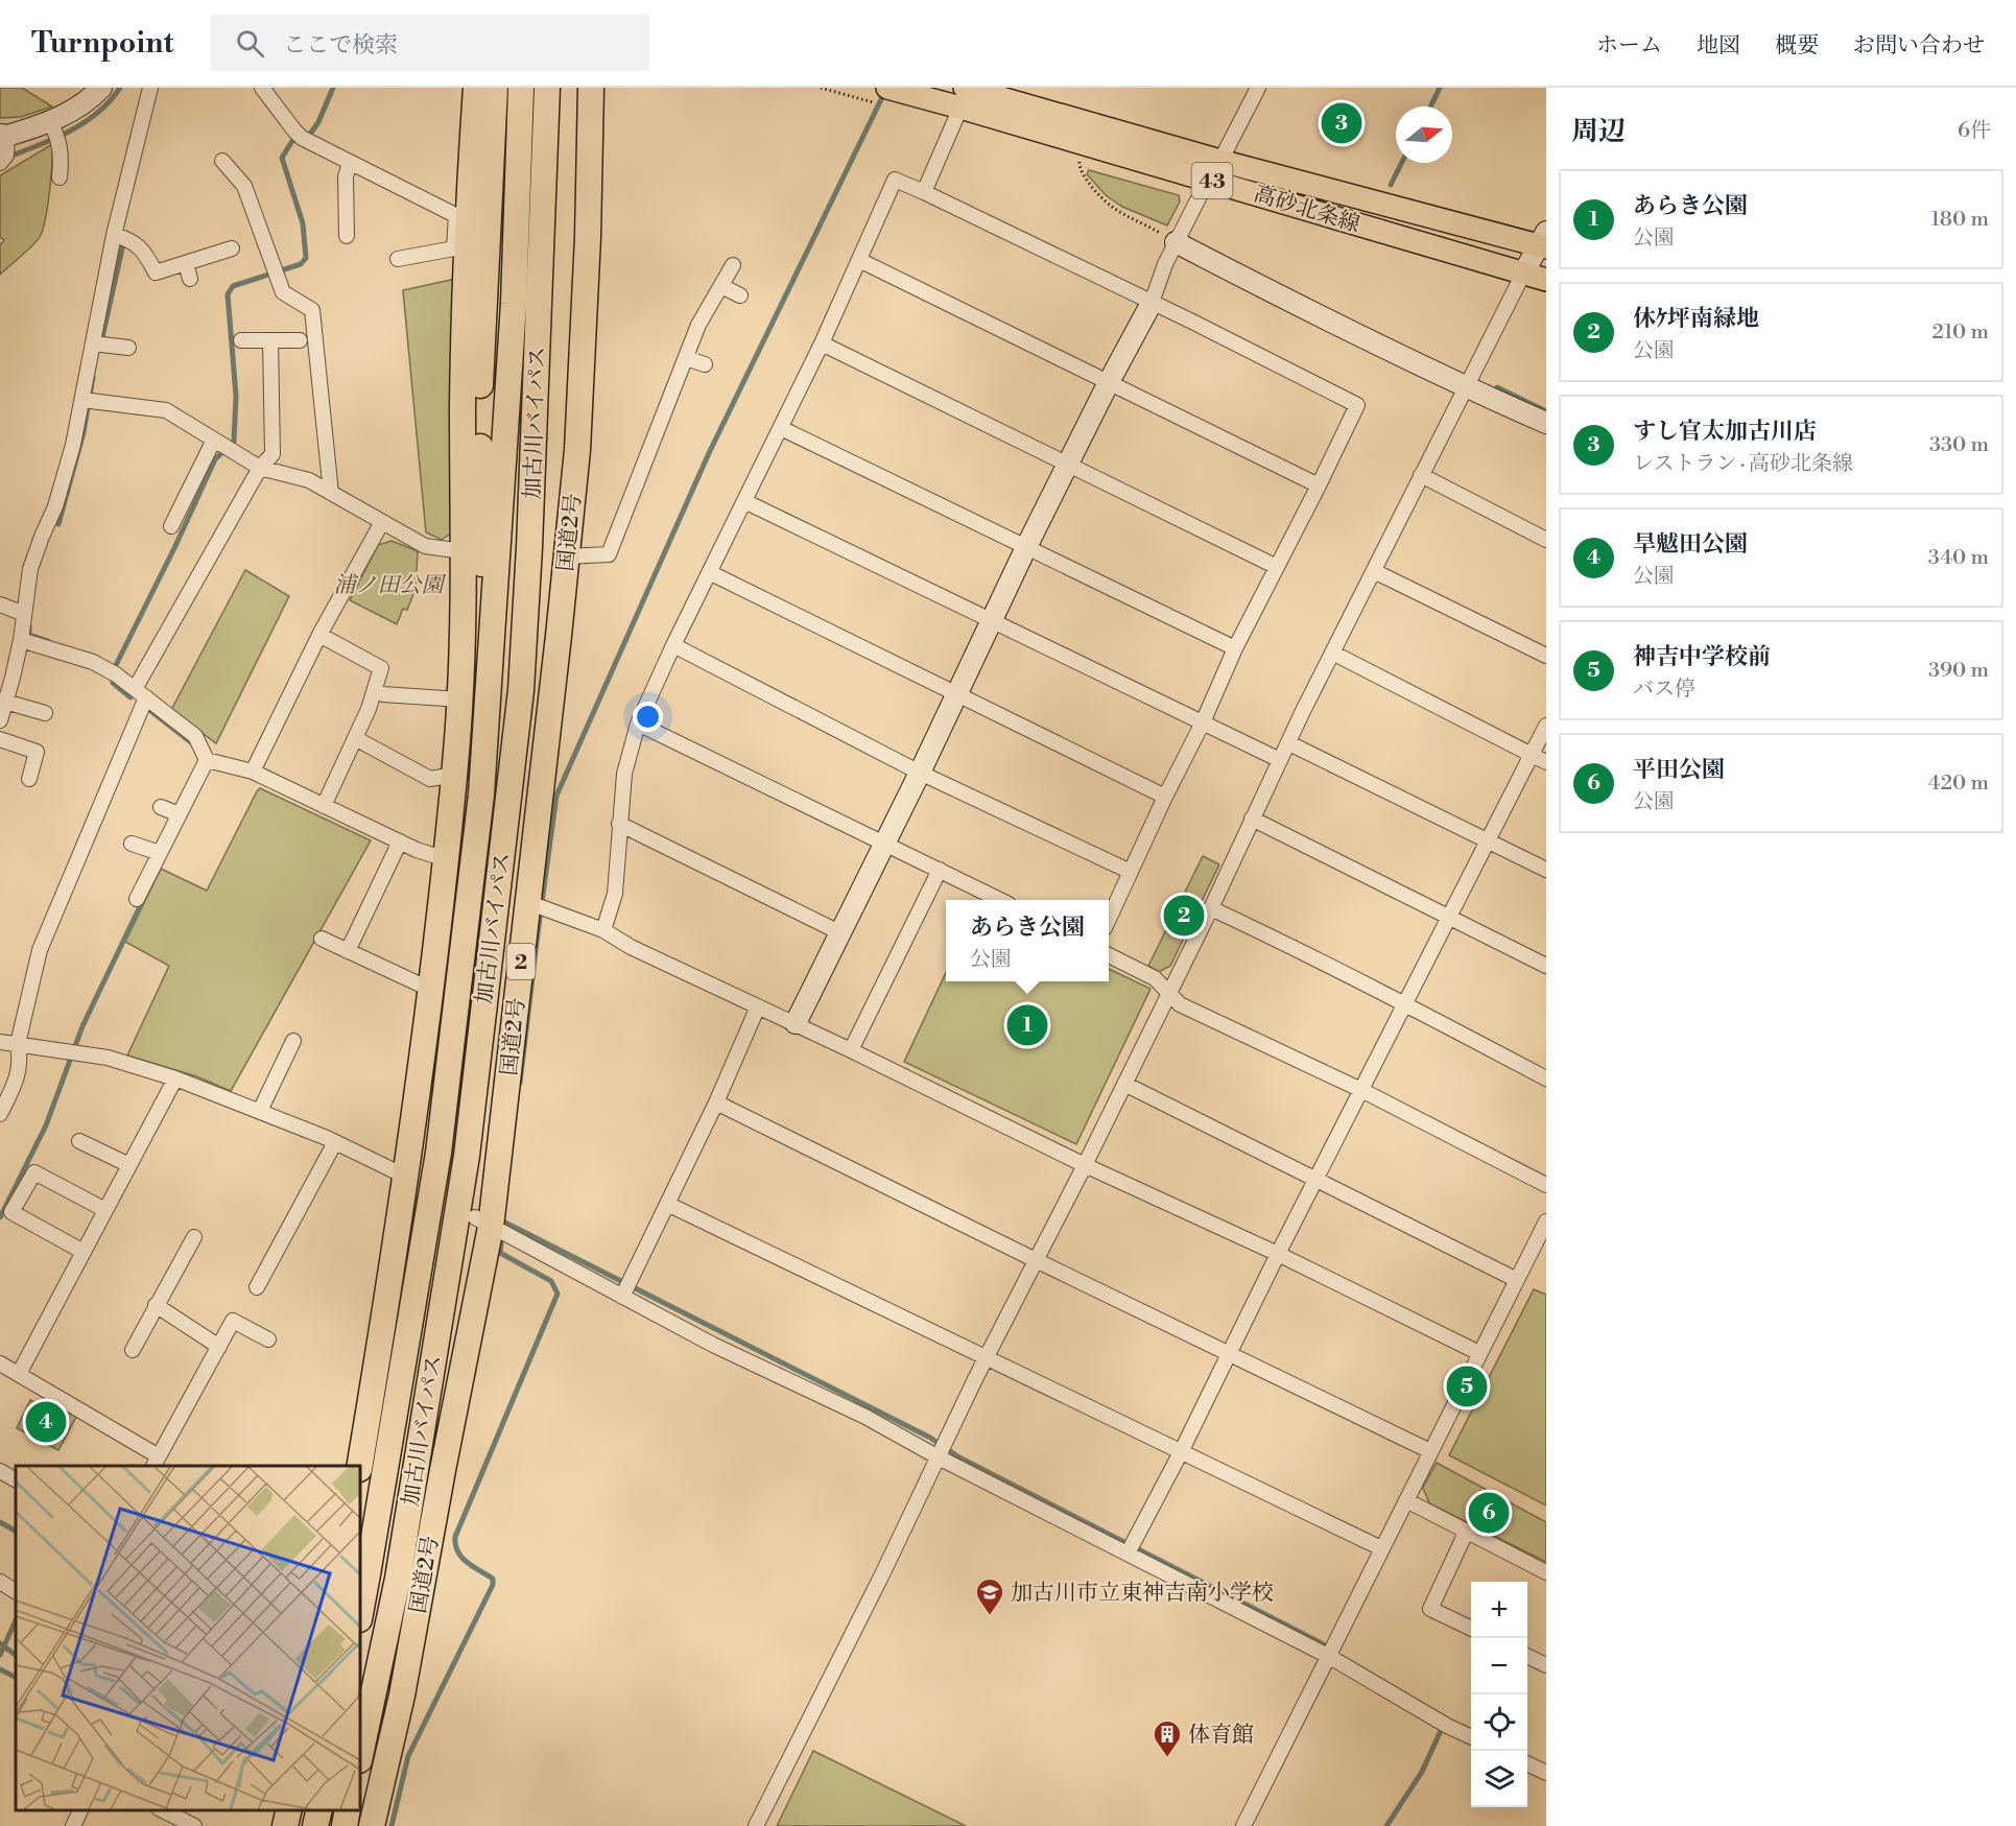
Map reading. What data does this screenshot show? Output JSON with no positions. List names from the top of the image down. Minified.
{"streets":{"highway":["加古川バイパス","国道2号","2"],"main road":["43","高砂北条線"]},"parks":["浦ノ田公園"],"places":{"school or university":["加古川市立東神吉南小学校"],"building":["体育館"]},"north":"right","page":{"header":"Turnpoint","search":"ここで検索","nav":["ホーム","地図","概要","お問い合わせ"],"heading":["周辺","6件"],"pins":["3","2","1","5","4","6"],"list":[{"mark":"1","name":"あらき公園","note":"公園","value":"180 m"},{"mark":"2","name":"休ｹ坪南緑地","note":"公園","value":"210 m"},{"mark":"3","name":"すし官太加古川店","note":"レストラン · 高砂北条線","value":"330 m"},{"mark":"4","name":"旱魃田公園","note":"公園","value":"340 m"},{"mark":"5","name":"神吉中学校前","note":"バス停","value":"390 m"},{"mark":"6","name":"平田公園","note":"公園","value":"420 m"}],"popup":["あらき公園","公園"],"map_buttons":["+","−"]}}
